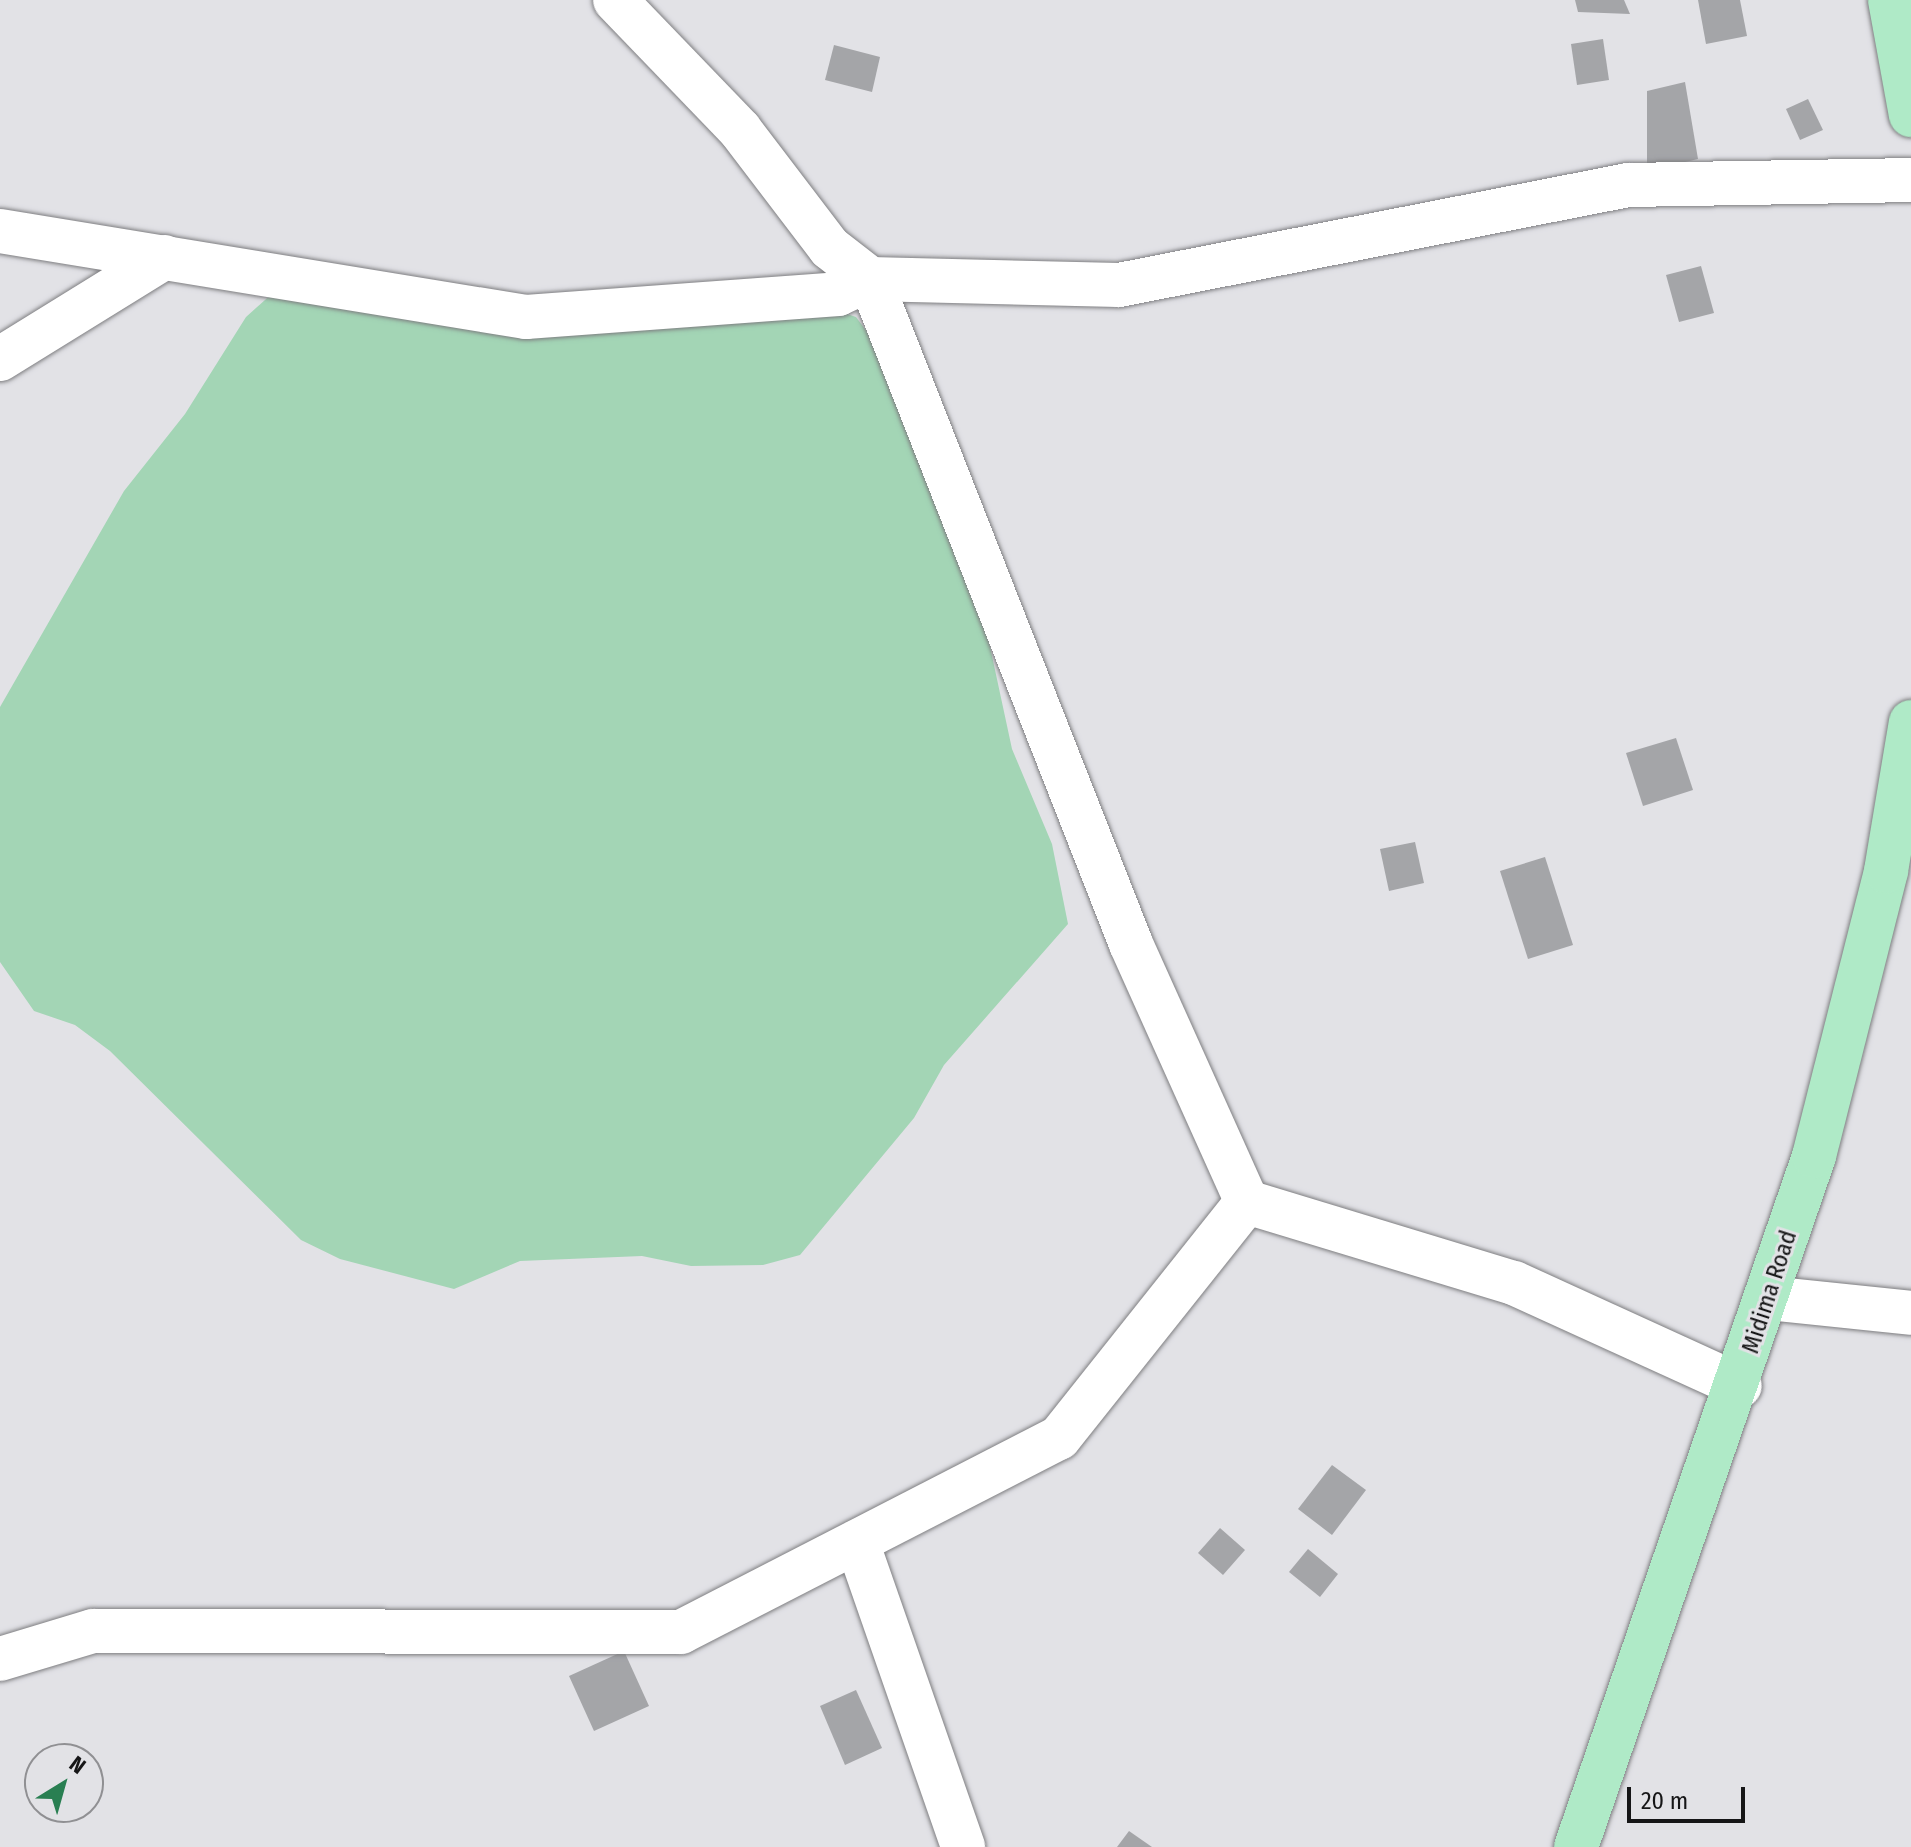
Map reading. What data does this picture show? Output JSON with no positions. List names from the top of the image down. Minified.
{"streets":{"main road":["Midima Road"]},"scale_bar":"20 m","north":"top right"}
